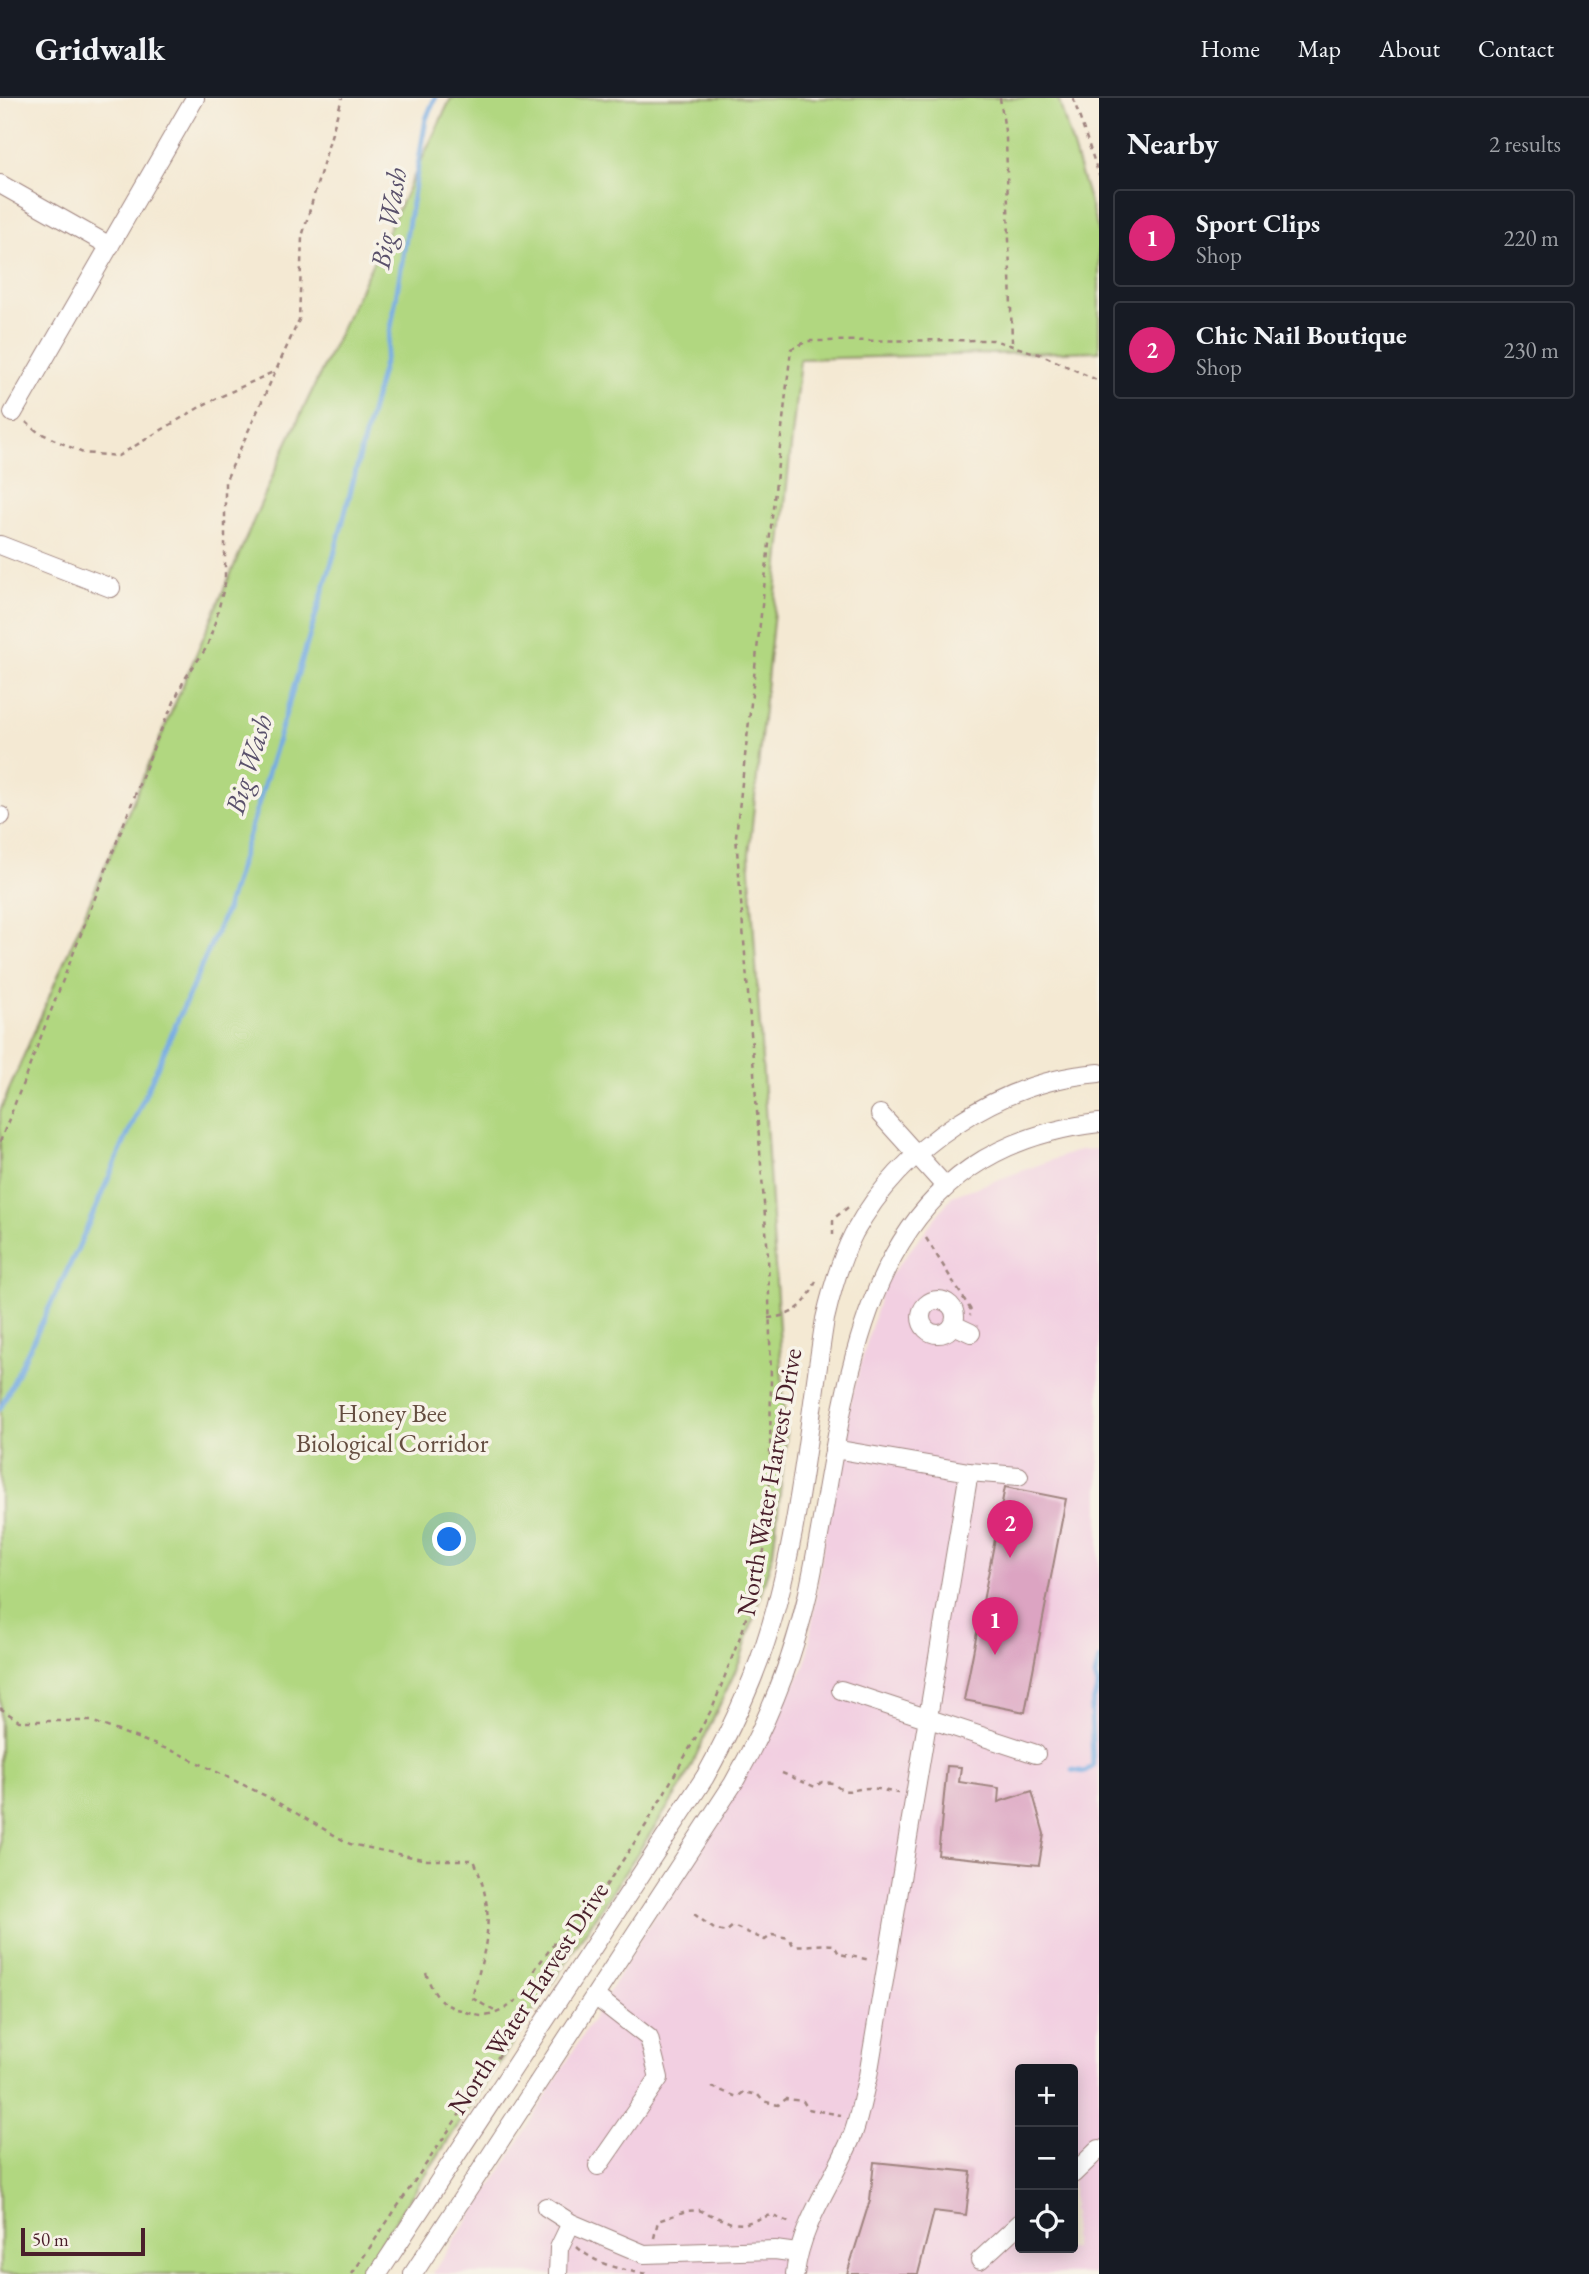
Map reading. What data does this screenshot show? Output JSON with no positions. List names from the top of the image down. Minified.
{"streets":{"street":["North Water Harvest Drive"]},"water":["Big Wash"],"parks":["Honey Bee Biological Corridor"],"scale_bar":"50 m","page":{"header":"Gridwalk","nav":["Home","Map","About","Contact"],"heading":["Nearby","2 results"],"list":[{"mark":"1","name":"Sport Clips","note":"Shop","value":"220 m"},{"mark":"2","name":"Chic Nail Boutique","note":"Shop","value":"230 m"}],"pins":["2","1"],"map_buttons":["+","−"],"scale":"50 m"}}
